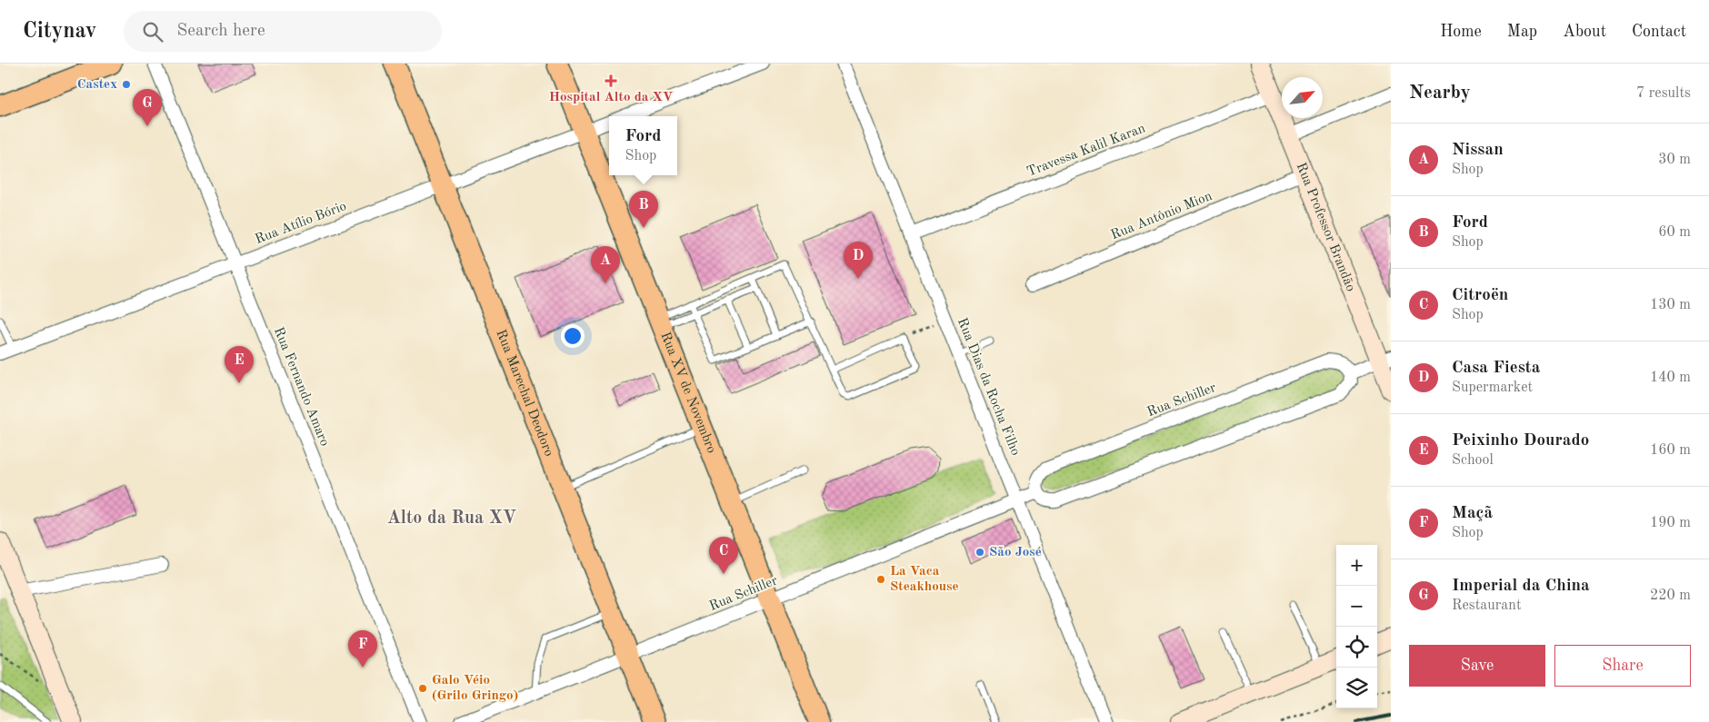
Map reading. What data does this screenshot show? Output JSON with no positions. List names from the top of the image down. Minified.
{"streets":{"main road":["Rua XV de Novembro","Rua Marechal Deodoro"],"street":["Travessa Kalil Karan","Rua Antônio Mion","Rua Atílio Bório","Rua Professor Brandão","Rua Fernando Amaro","Rua Dias da Rocha Filho","Rua Schiller"]},"crossings":[["Travessa Kalil Karan","Rua Professor Brandão"],["Travessa Kalil Karan","Rua Dias da Rocha Filho"],["Rua Antônio Mion","Rua Professor Brandão"],["Rua Atílio Bório","Rua Fernando Amaro"],["Rua Atílio Bório","Rua XV de Novembro"],["Rua Atílio Bório","Rua Marechal Deodoro"],["Rua Dias da Rocha Filho","Rua Schiller"],["Rua XV de Novembro","Rua Schiller"],["Rua Marechal Deodoro","Rua Schiller"]],"districts":["Alto da Rua XV"],"places":{"health":["Hospital Alto da XV"],"other":["Castex","São José","La Vaca Steakhouse","Galo Véio (Grilo Gringo)"]},"north":"top right","page":{"header":"Citynav","search":"Search here","nav":["Home","Map","About","Contact"],"heading":["Nearby","7 results"],"pins":["G","B","D","A","E","C","F"],"popup":["Ford","Shop"],"list":[{"mark":"A","name":"Nissan","note":"Shop","value":"30 m"},{"mark":"B","name":"Ford","note":"Shop","value":"60 m"},{"mark":"C","name":"Citroën","note":"Shop","value":"130 m"},{"mark":"D","name":"Casa Fiesta","note":"Supermarket","value":"140 m"},{"mark":"E","name":"Peixinho Dourado","note":"School","value":"160 m"},{"mark":"F","name":"Maçã","note":"Shop","value":"190 m"},{"mark":"G","name":"Imperial da China","note":"Restaurant","value":"220 m"}],"map_buttons":["+","−"],"buttons":["Save","Share"]}}
